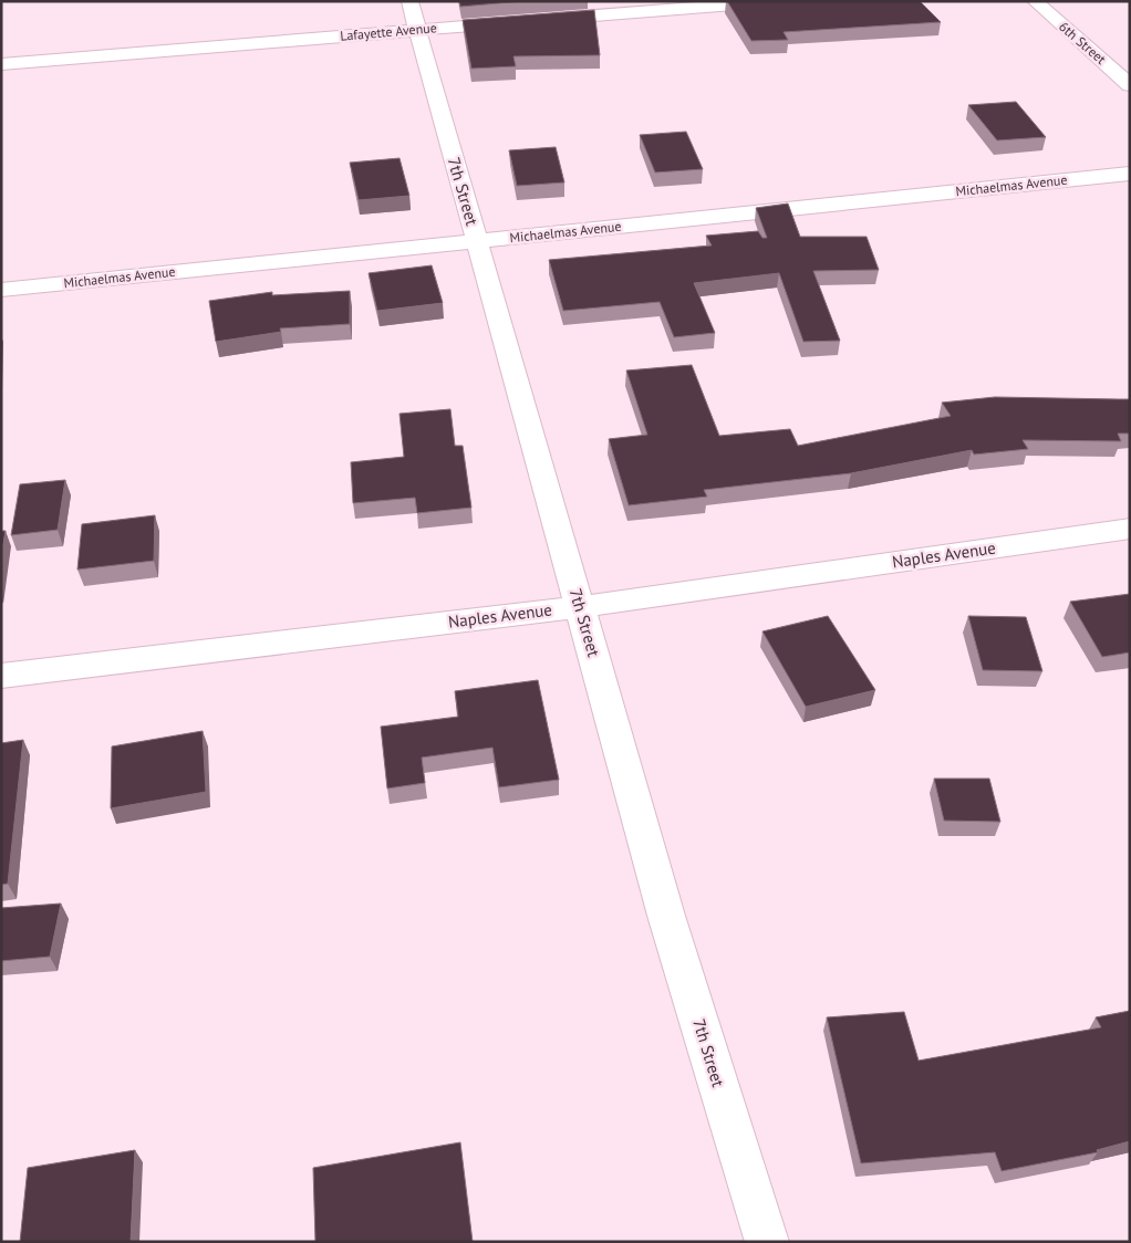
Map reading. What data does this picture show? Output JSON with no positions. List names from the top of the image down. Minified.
{"streets":{"street":["Lafayette Avenue","6th Street","Michaelmas Avenue","7th Street","Naples Avenue"]},"crossings":[["Lafayette Avenue","7th Street"],["Michaelmas Avenue","7th Street"],["7th Street","Naples Avenue"]]}
